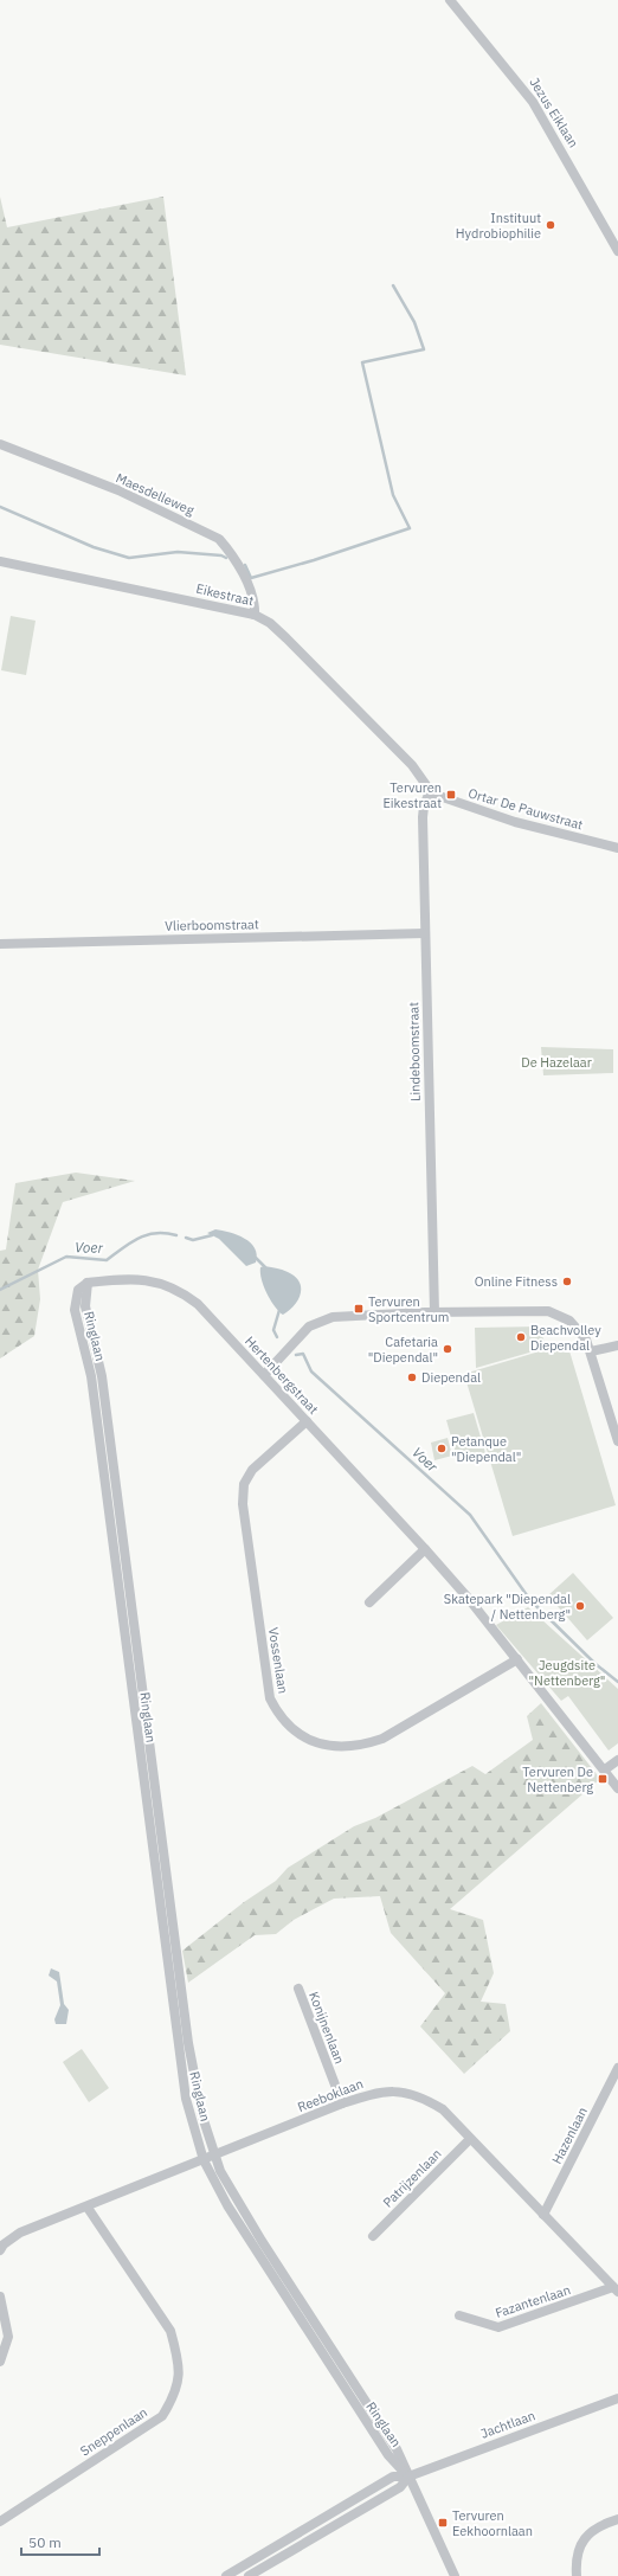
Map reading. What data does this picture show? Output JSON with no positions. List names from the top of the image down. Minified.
{"streets":{"street":["Jezus Eiklaan","Maesdelleweg","Eikestraat","Ortar De Pauwstraat","Vlierboomstraat","Lindeboomstraat","Ringlaan","Hertenbergstraat","Vossenlaan","Konijnenlaan","Reeboklaan","Hazenlaan","Patrijzenlaan","Fazantenlaan","Jachtlaan","Sneppenlaan"]},"crossings":[["Maesdelleweg","Eikestraat"],["Eikestraat","Ortar De Pauwstraat"],["Eikestraat","Lindeboomstraat"],["Ortar De Pauwstraat","Lindeboomstraat"],["Vlierboomstraat","Lindeboomstraat"],["Ringlaan","Hertenbergstraat"],["Ringlaan","Reeboklaan"],["Ringlaan","Jachtlaan"],["Hertenbergstraat","Vossenlaan"],["Konijnenlaan","Reeboklaan"],["Reeboklaan","Hazenlaan"],["Reeboklaan","Patrijzenlaan"],["Reeboklaan","Fazantenlaan"],["Reeboklaan","Sneppenlaan"]],"water":["Voer"],"parks":["De Hazelaar","Jeugdsite \"Nettenberg\""],"places":{"other":["Instituut Hydrobiophilie","Online Fitness","Beachvolley Diependal","Cafetaria \"Diependal\"","Diependal","Petanque \"Diependal\"","Skatepark \"Diependal / Nettenberg\""],"transit":["Tervuren Eikestraat","Tervuren Sportcentrum","Tervuren De Nettenberg","Tervuren Eekhoornlaan"]},"scale_bar":"50 m"}
